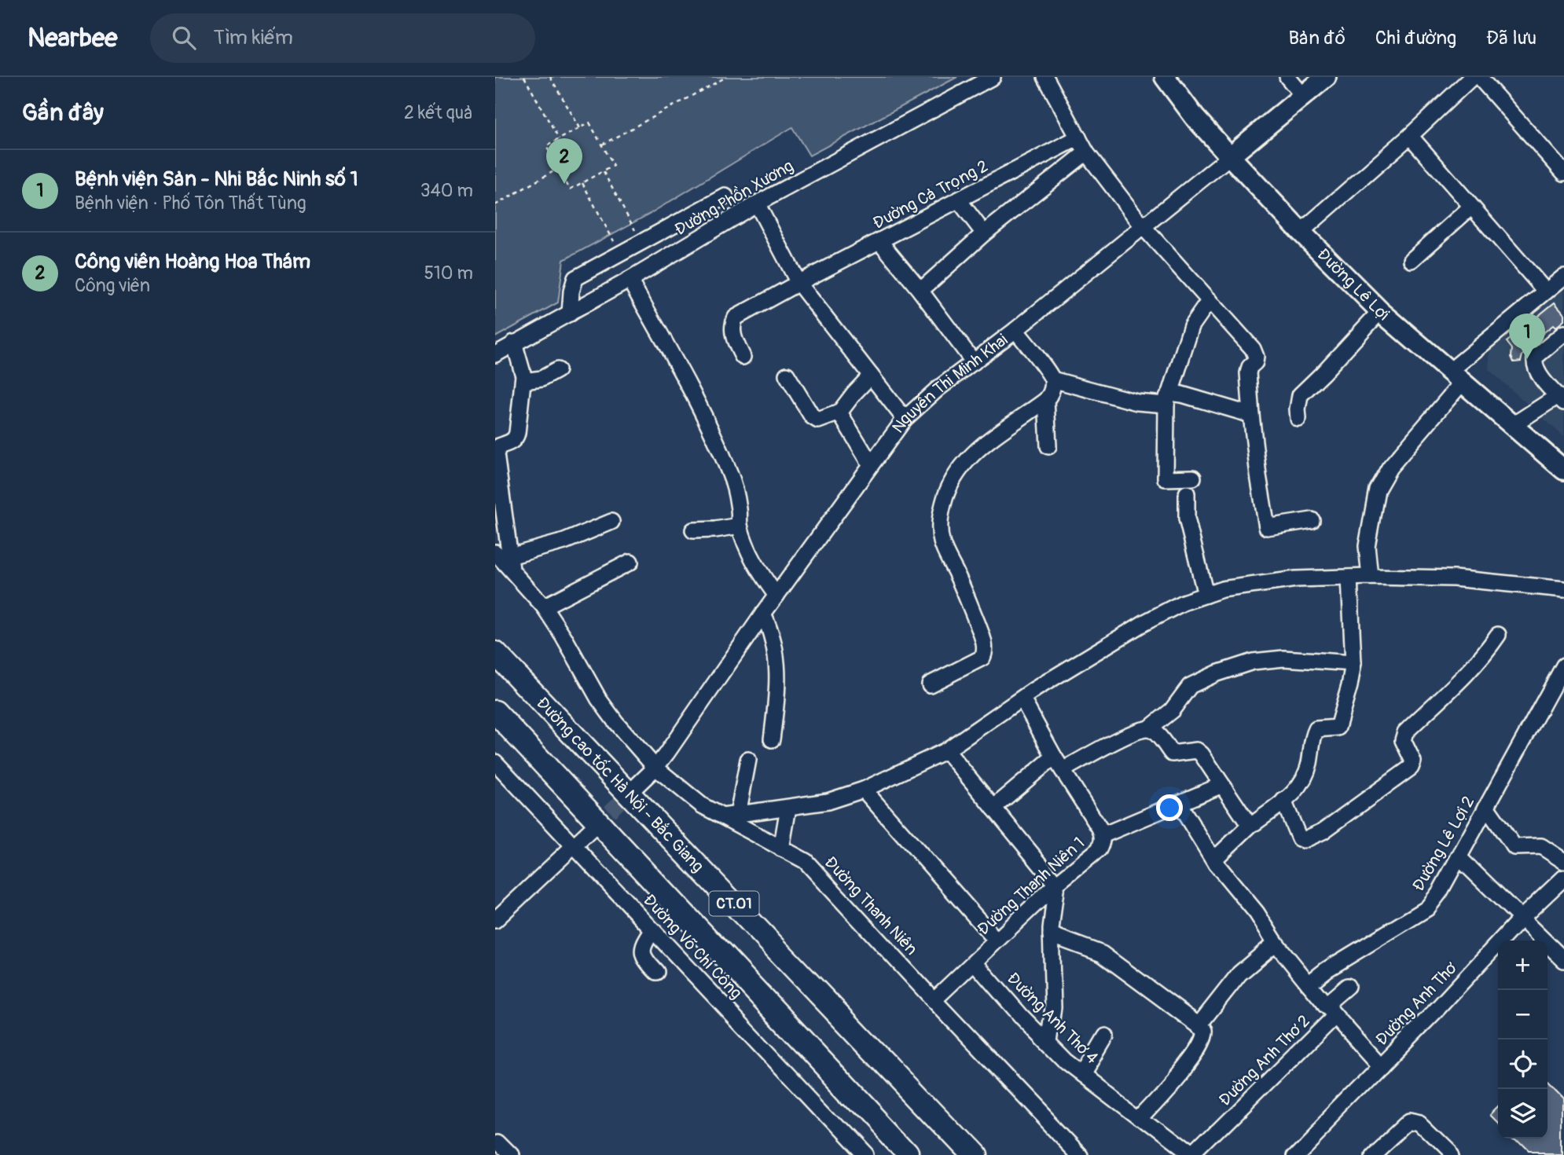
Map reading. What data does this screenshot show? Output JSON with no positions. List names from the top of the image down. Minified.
{"streets":{"highway":["Đường cao tốc Hà Nội - Bắc Giang","CT.01"],"main road":["Đường Lê Lợi","Nguyễn Thị Minh Khai"],"street":["Đường Cả Trọng 2","Đường Phồn Xương","Đường Lê Lợi 2","Đường Thanh Niên 1","Đường Thanh Niên","Đường Võ Chí Công","Đường Anh Thơ","Đường Anh Thơ 4","Đường Anh Thơ 2"]},"crossings":[["Đường Lê Lợi","Nguyễn Thị Minh Khai"],["Nguyễn Thị Minh Khai","Đường Thanh Niên"],["Đường Thanh Niên 1","Đường Thanh Niên"],["Đường Thanh Niên 1","Đường Anh Thơ 4"],["Đường Anh Thơ","Đường Anh Thơ 2"]],"page":{"header":"Nearbee","search":"Tìm kiếm","nav":["Bản đồ","Chỉ đường","Đã lưu"],"heading":["Gần đây","2 kết quả"],"pins":["2","1"],"list":[{"mark":"1","name":"Bệnh viện Sản - Nhi Bắc Ninh số 1","note":"Bệnh viện · Phố Tôn Thất Tùng","value":"340 m"},{"mark":"2","name":"Công viên Hoàng Hoa Thám","note":"Công viên","value":"510 m"}],"map_buttons":["+","−"]}}
